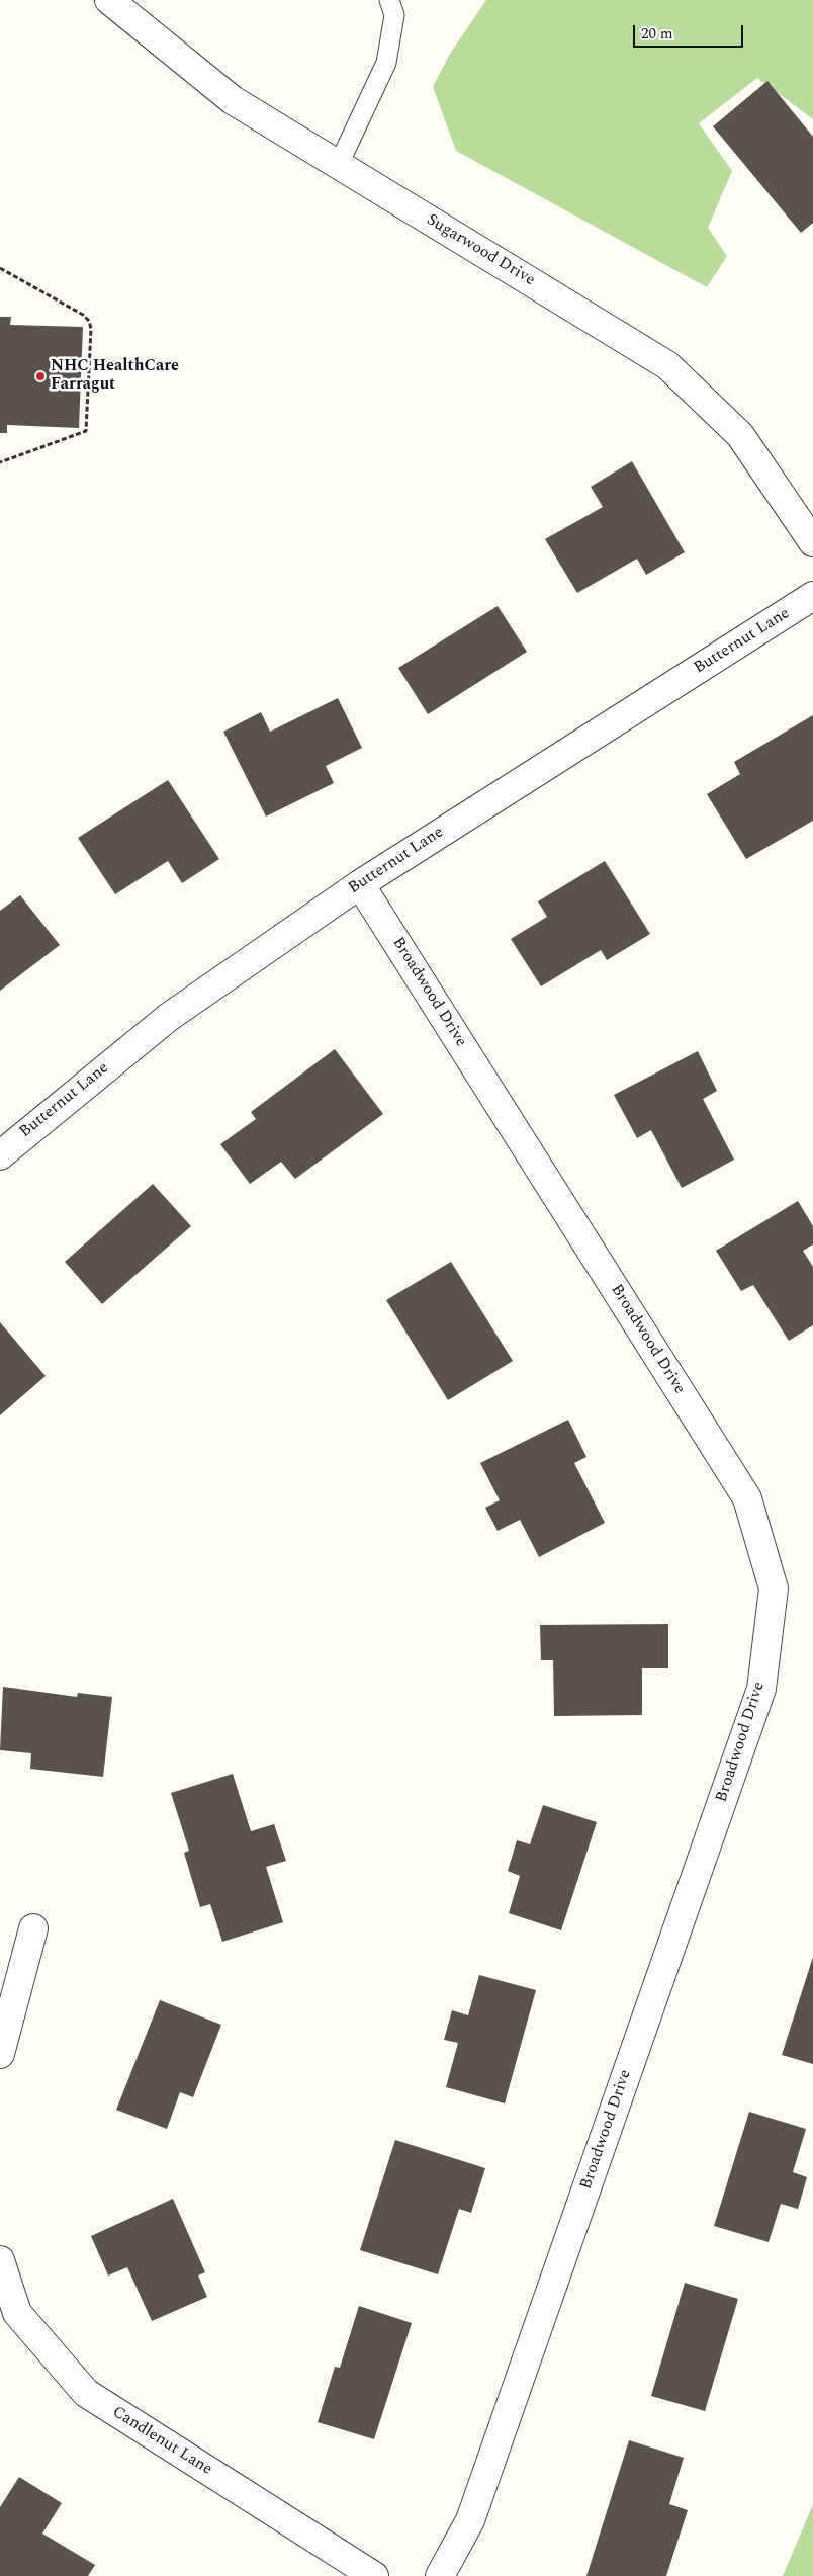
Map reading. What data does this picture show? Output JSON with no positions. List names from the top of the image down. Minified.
{"streets":{"street":["Sugarwood Drive","Butternut Lane","Broadwood Drive","Candlenut Lane"]},"crossings":[["Butternut Lane","Broadwood Drive"]],"places":["NHC HealthCare Farragut"],"scale_bar":"20 m"}
